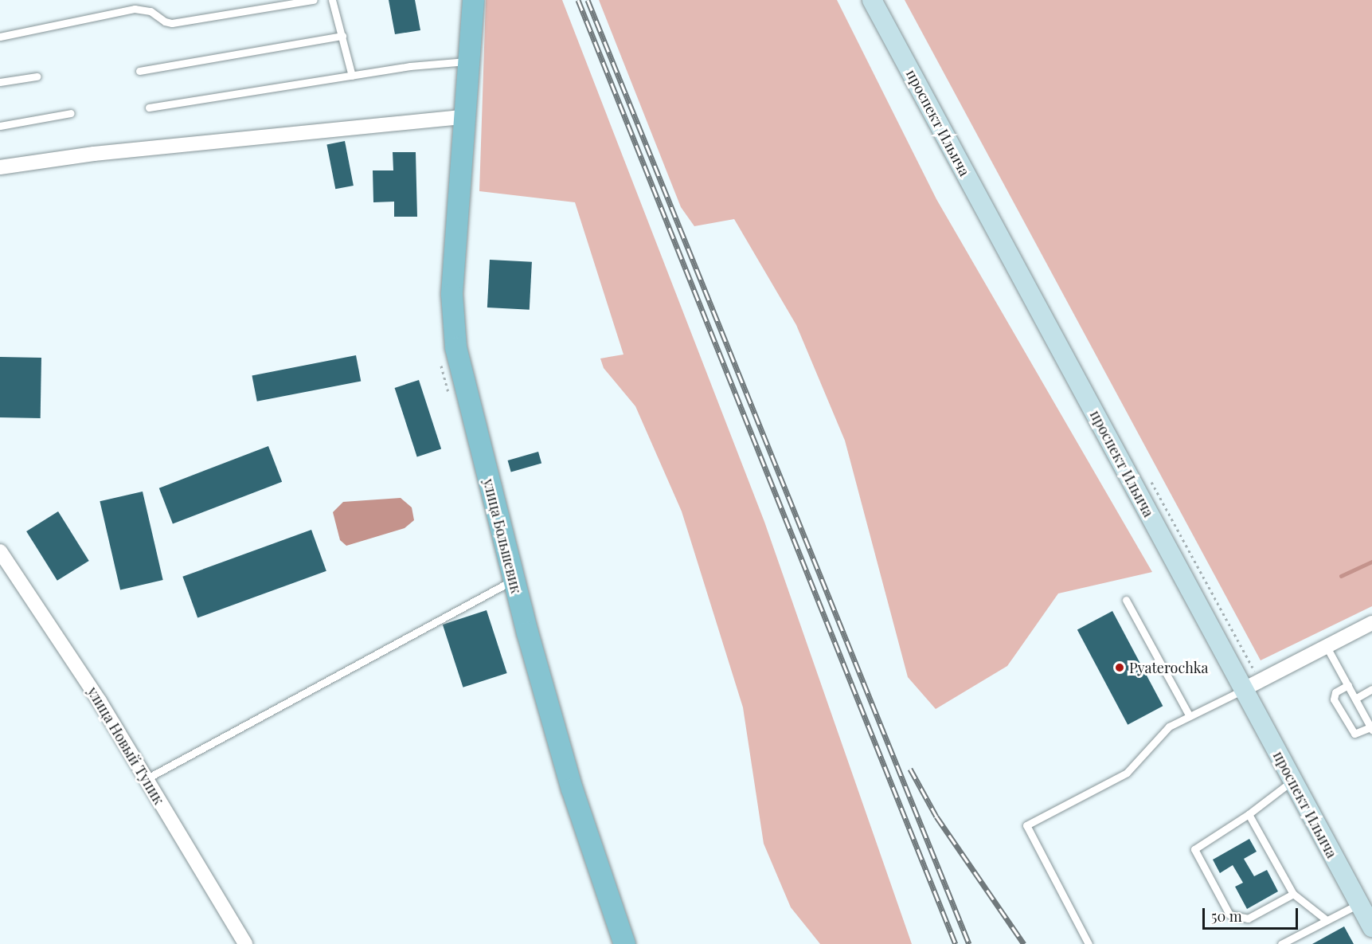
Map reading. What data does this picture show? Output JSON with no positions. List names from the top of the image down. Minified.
{"streets":{"main road":["улица Большевик"],"street":["проспект Ильича","улица Новый Тупик"]},"places":["Pyaterochka"],"scale_bar":"50 m"}
